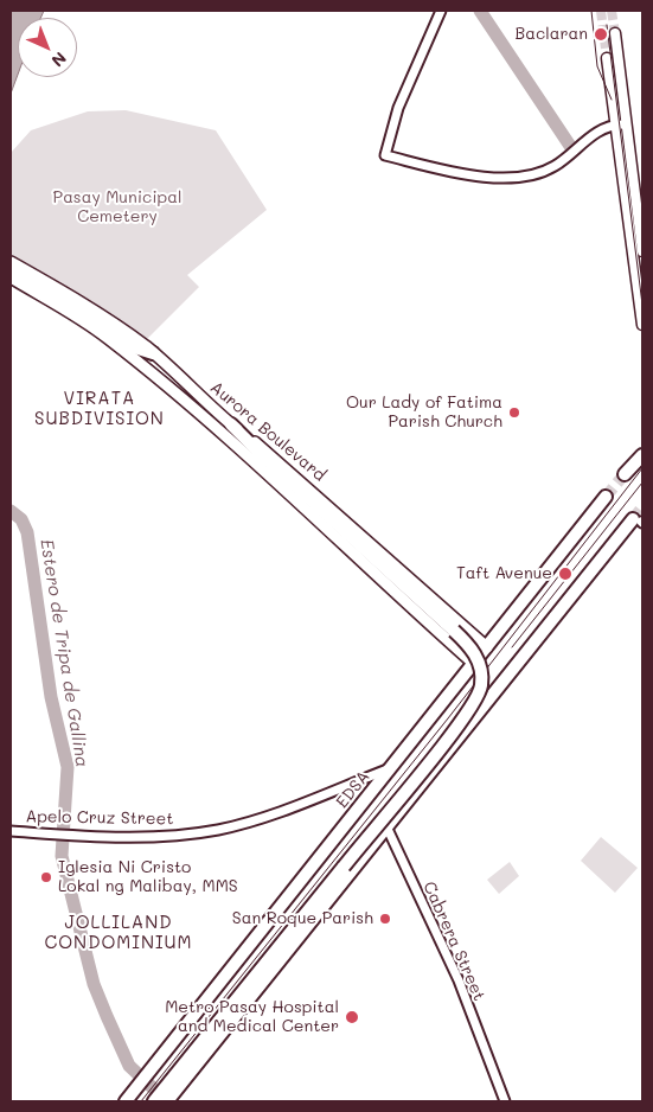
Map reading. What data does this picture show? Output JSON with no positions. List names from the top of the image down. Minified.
{"streets":{"highway":["EDSA"],"main road":["Aurora Boulevard"],"street":["Apelo Cruz Street","Cabrera Street"]},"crossings":[["Aurora Boulevard","EDSA"],["EDSA","Apelo Cruz Street"]],"districts":["VIRATA SUBDIVISION","JOLLILAND CONDOMINIUM"],"water":["Estero de Tripa de Gallina"],"parks":["Pasay Municipal Cemetery"],"places":["Baclaran","Our Lady of Fatima Parish Church","Taft Avenue","Iglesia Ni Cristo Lokal ng Malibay, MMS","San Roque Parish","Metro Pasay Hospital and Medical Center"],"north":"bottom right"}
